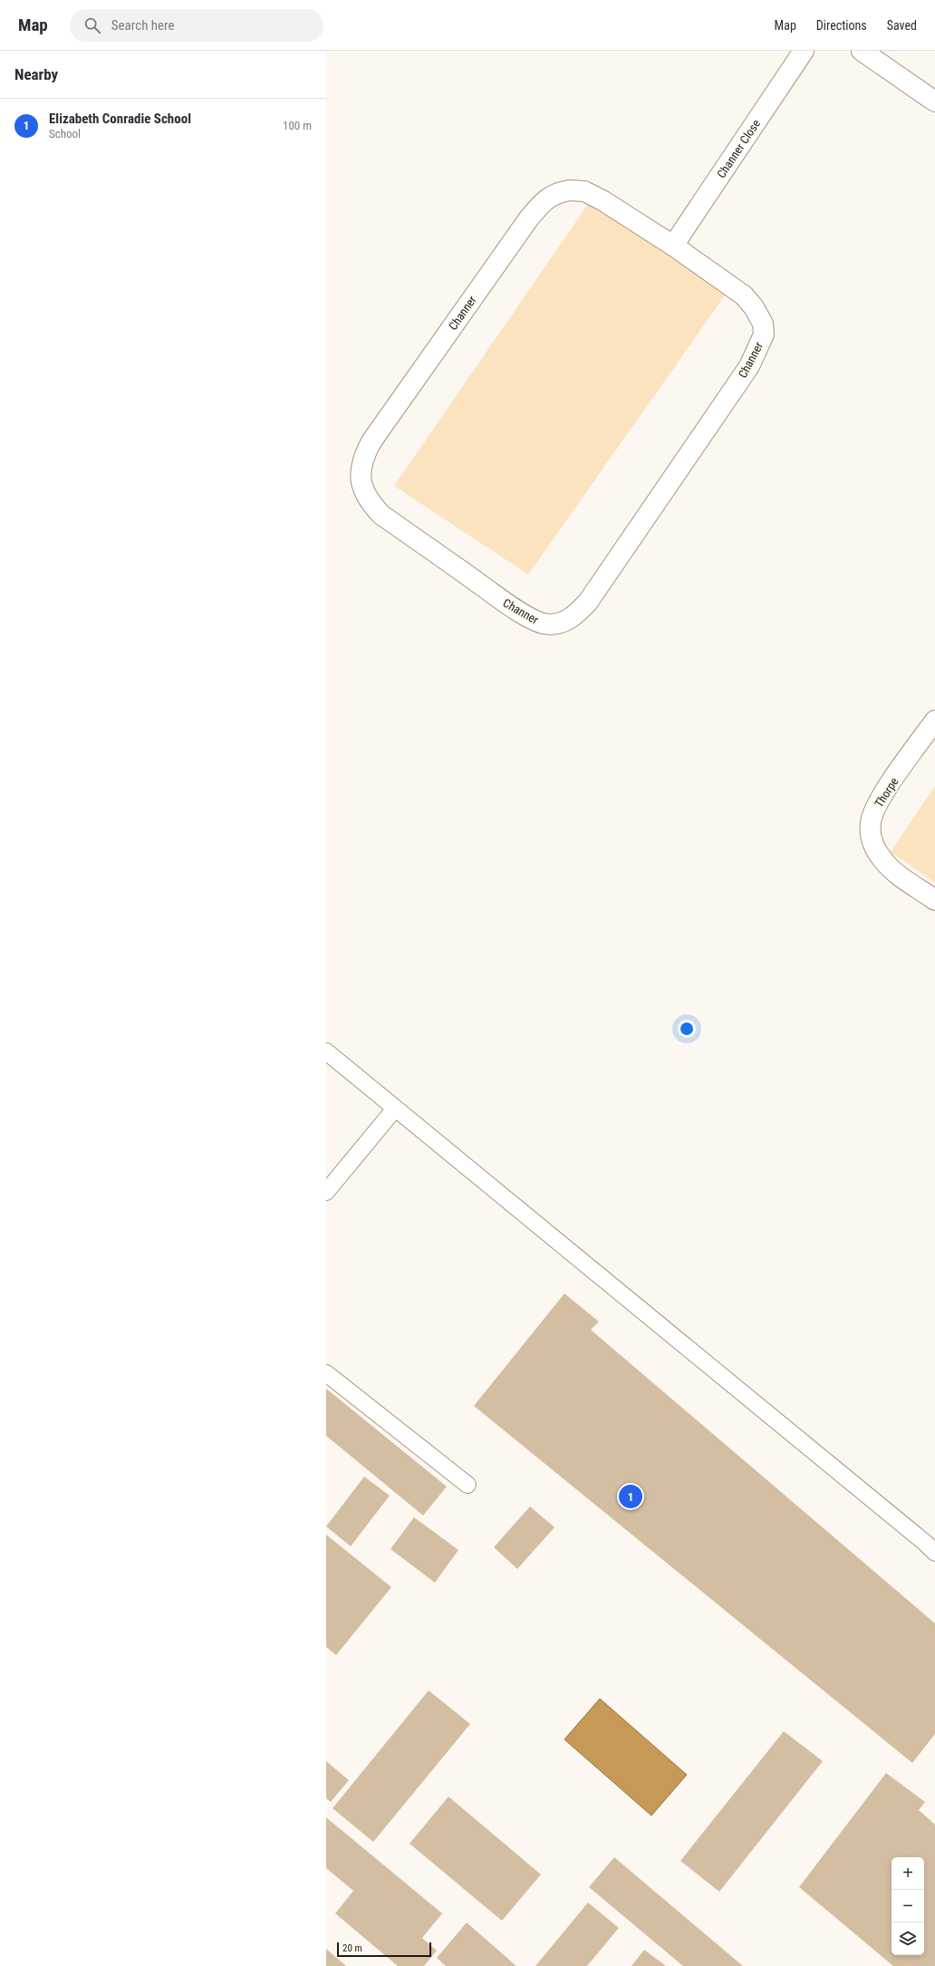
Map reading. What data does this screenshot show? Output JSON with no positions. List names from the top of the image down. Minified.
{"streets":{"street":["Channer Close","Channer","Thorpe"]},"crossings":[["Channer Close","Channer"]],"scale_bar":"20 m","page":{"header":"Map","search":"Search here","nav":["Map","Directions","Saved"],"heading":"Nearby","list":[{"mark":"1","name":"Elizabeth Conradie School","note":"School","value":"100 m"}],"pins":"1","map_buttons":["+","−"],"scale":"20 m"}}
